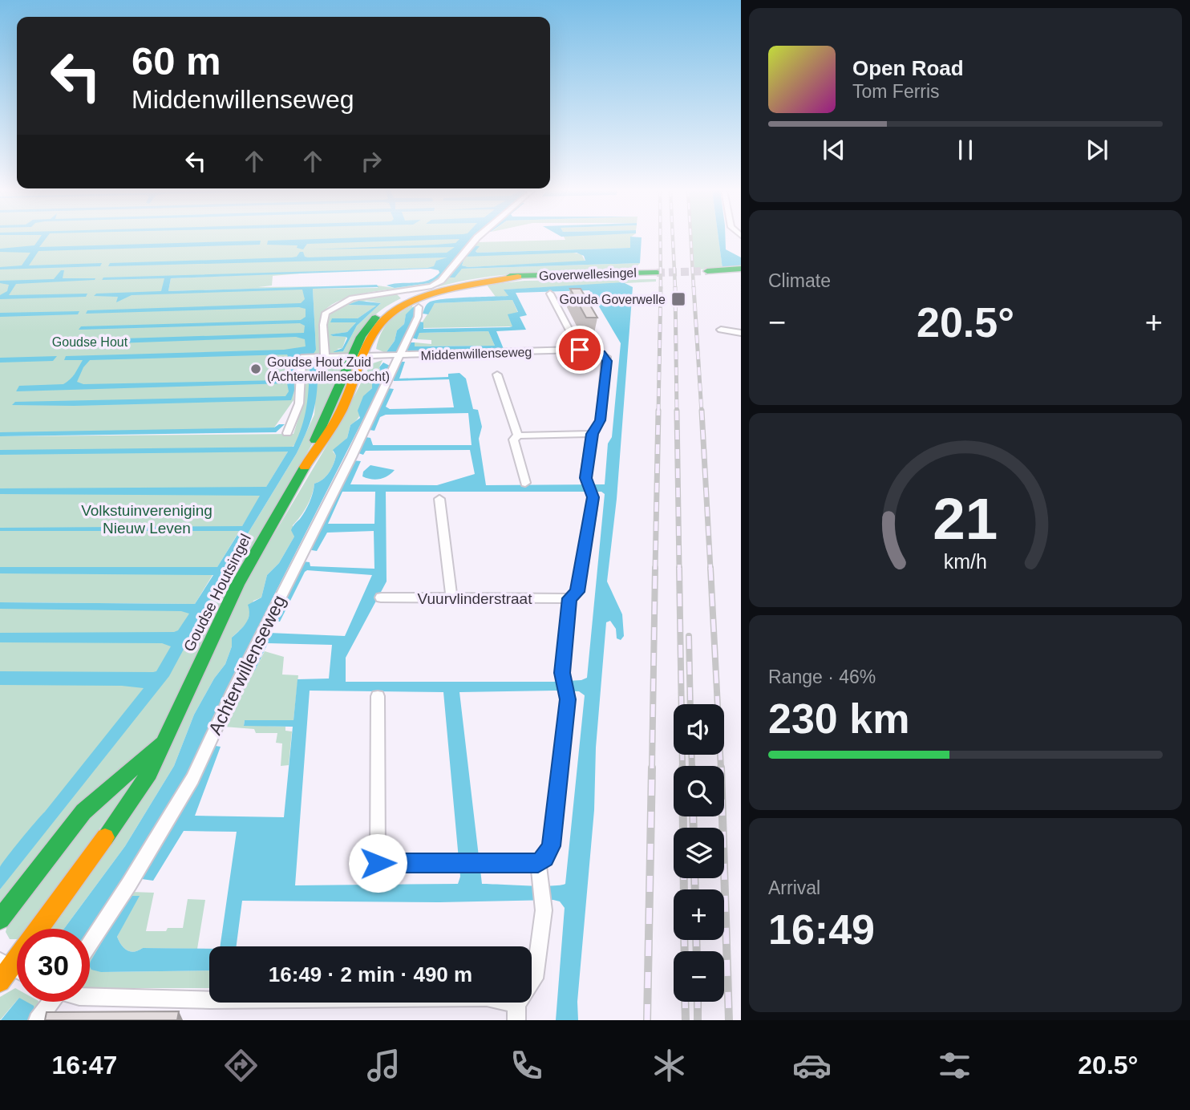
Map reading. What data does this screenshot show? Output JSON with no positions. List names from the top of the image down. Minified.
{"streets":{"main road":["Goverwellesingel","Goudse Houtsingel"],"street":["Middenwillenseweg","Vuurvlinderstraat","Achterwillenseweg"]},"crossings":[["Goverwellesingel","Goudse Houtsingel"],["Middenwillenseweg","Vuurvlinderstraat"],["Middenwillenseweg","Achterwillenseweg"]],"parks":["Goudse Hout","Volkstuinvereniging Nieuw Leven"],"places":{"transit":["Gouda Goverwelle"],"other":["Goudse Hout Zuid (Achterwillensebocht)"]},"page":{"turn":["60 m","Middenwillenseweg"],"song":["Open Road","Tom Ferris"],"tile":["Climate",["Range · 46%","230 km"],["Arrival","16:49"]],"heat":["−","20.5°","+"],"map_buttons":["+","−"],"limit":"30","trip":"16:49 · 2 min · 490 m","tabs":["16:47","20.5°"],"gauge":["21","km/h"]}}
